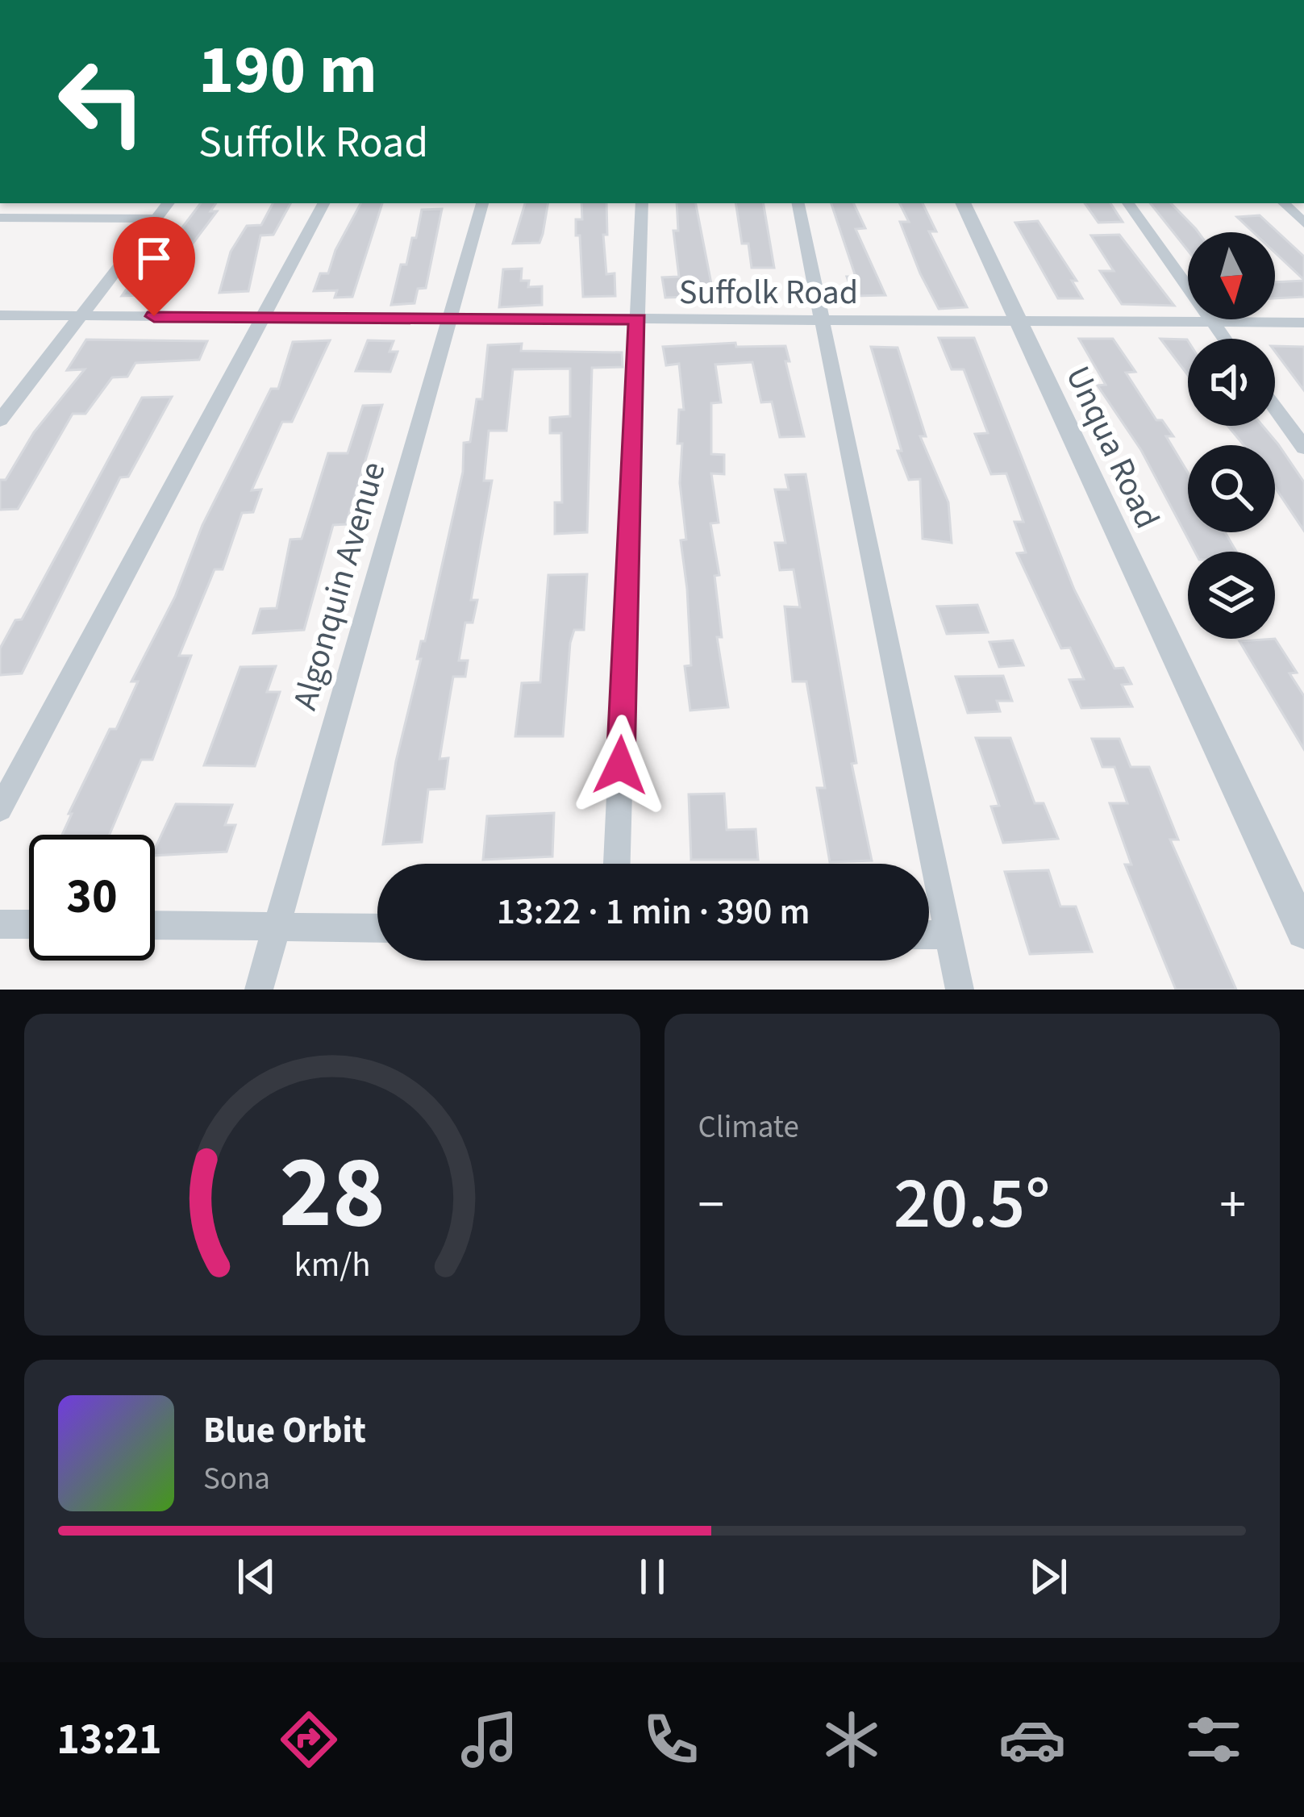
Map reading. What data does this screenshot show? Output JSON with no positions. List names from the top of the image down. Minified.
{"streets":{"street":["Suffolk Road","Unqua Road","Algonquin Avenue"]},"crossings":[["Suffolk Road","Unqua Road"],["Suffolk Road","Algonquin Avenue"]],"north":"bottom","page":{"turn":["190 m","Suffolk Road"],"limit":"30","trip":"13:22 · 1 min · 390 m","tile":"Climate","heat":["−","20.5°","+"],"song":["Blue Orbit","Sona"],"tabs":"13:21","gauge":["28","km/h"]}}
